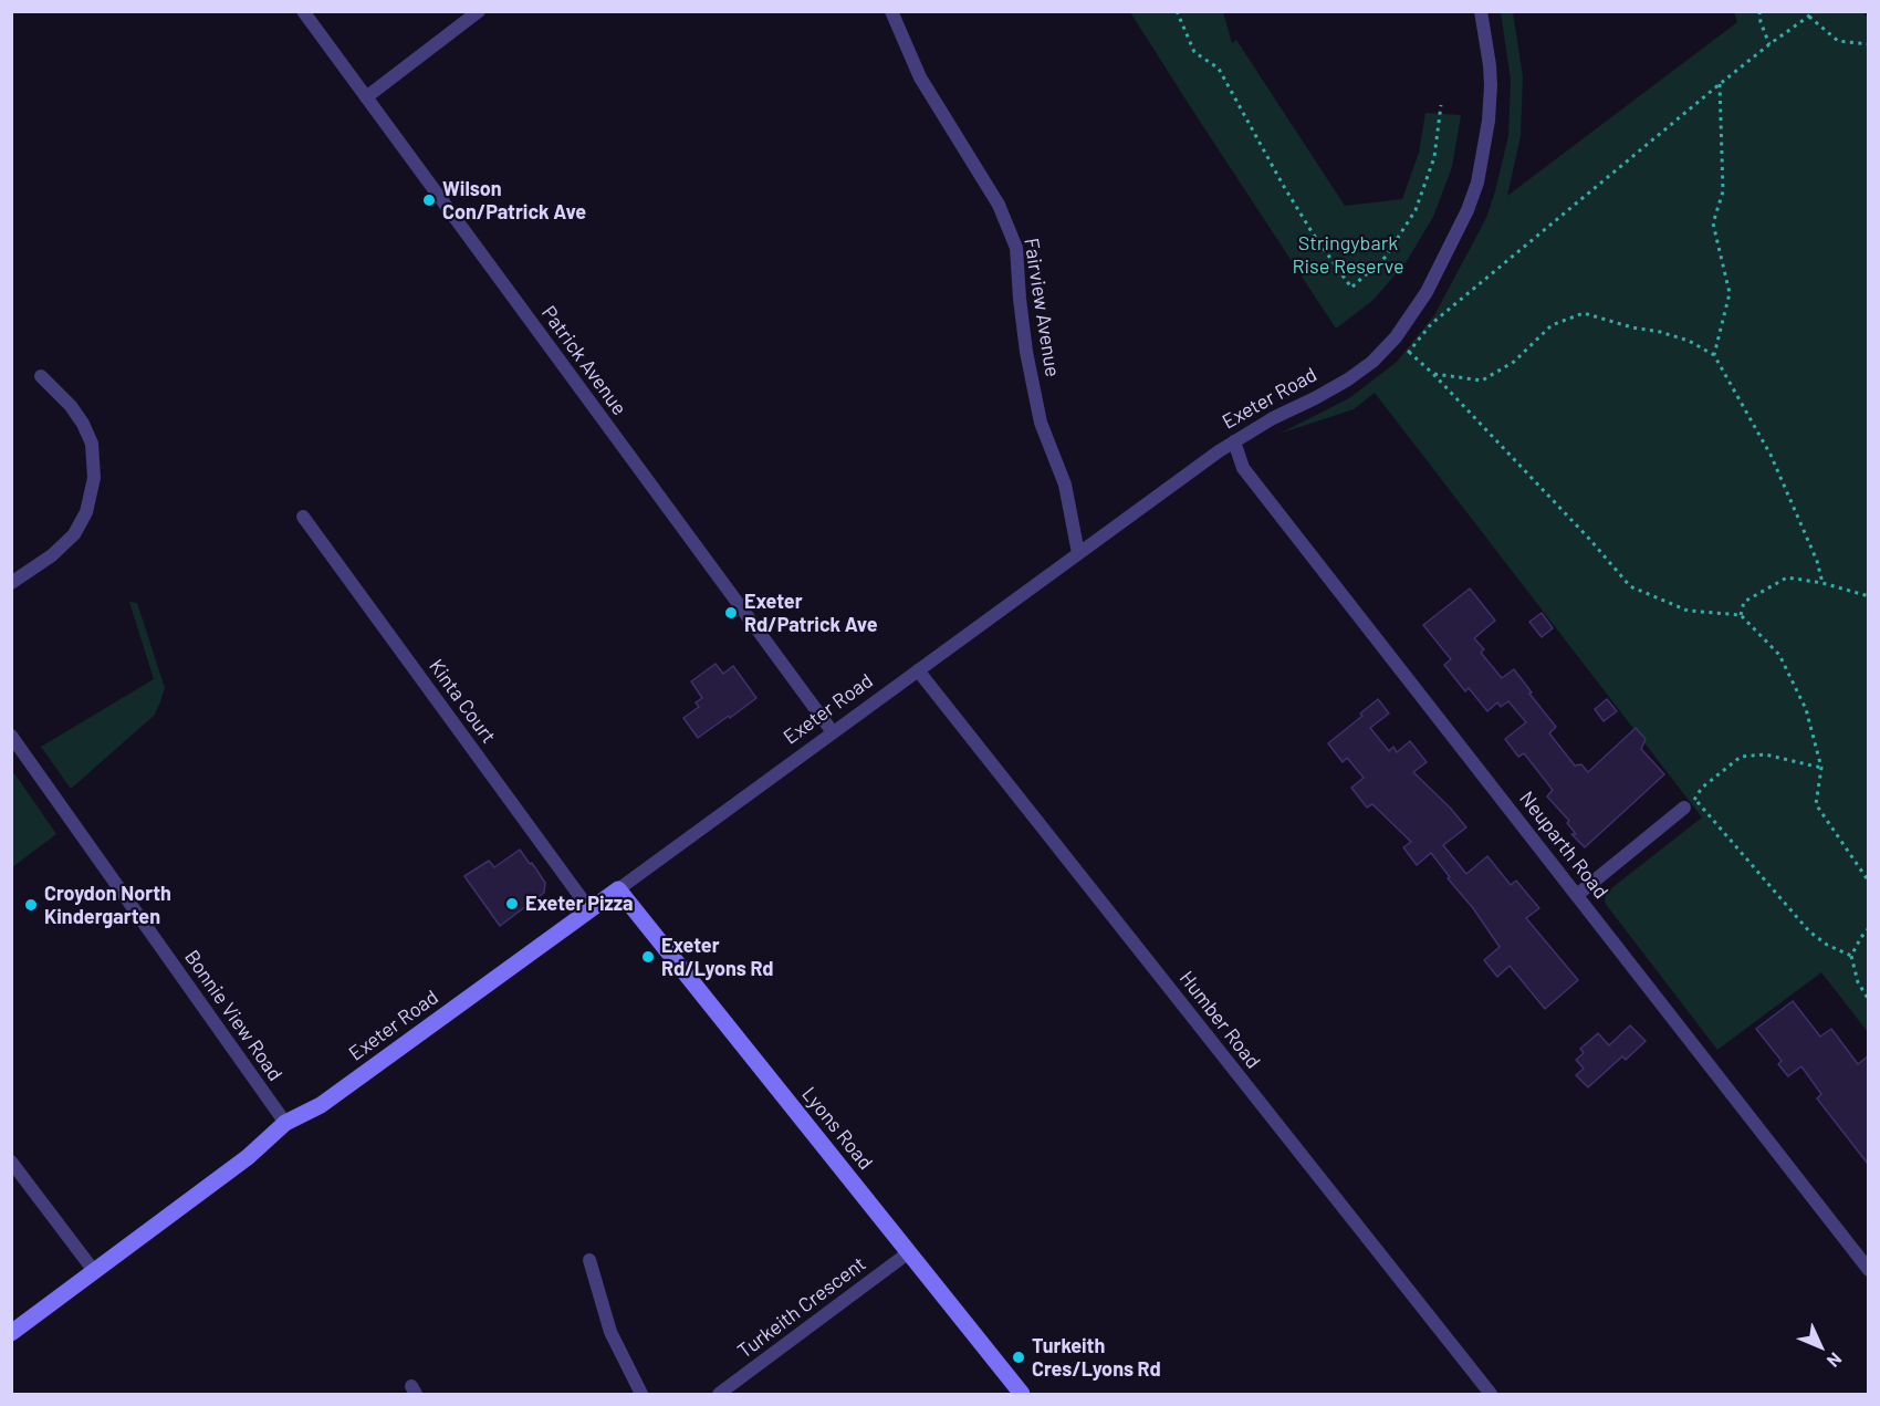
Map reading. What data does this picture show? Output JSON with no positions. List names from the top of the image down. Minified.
{"streets":{"main road":["Exeter Road","Lyons Road"],"street":["Fairview Avenue","Patrick Avenue","Kinta Court","Neuparth Road","Bonnie View Road","Humber Road","Turkeith Crescent"]},"crossings":[["Fairview Avenue","Exeter Road"],["Patrick Avenue","Exeter Road"],["Exeter Road","Kinta Court"],["Exeter Road","Neuparth Road"],["Exeter Road","Bonnie View Road"],["Exeter Road","Humber Road"],["Exeter Road","Lyons Road"],["Lyons Road","Turkeith Crescent"]],"parks":["Stringybark Rise Reserve"],"places":["Wilson Con/Patrick Ave","Exeter Rd/Patrick Ave","Exeter Pizza","Croydon North Kindergarten","Exeter Rd/Lyons Rd","Turkeith Cres/Lyons Rd"],"north":"bottom right"}
